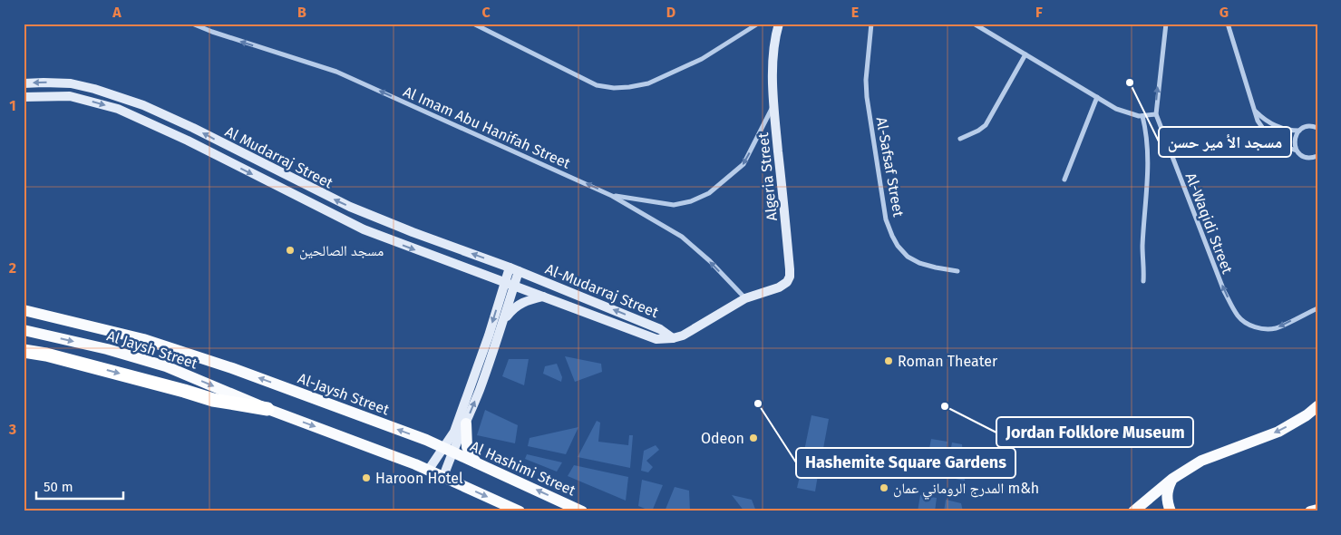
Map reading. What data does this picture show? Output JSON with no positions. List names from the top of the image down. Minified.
{"streets":{"main road":["Al Mudarraj Street","Algeria Street","Al-Mudarraj Street","Al Jaysh Street","Al Hashimi Street"],"street":["Al Imam Abu Hanifah Street","Al-Safsaf Street","Al-Waqidi Street"]},"crossings":[["Al Imam Abu Hanifah Street","Algeria Street"],["Al Imam Abu Hanifah Street","Al-Mudarraj Street"],["Al Mudarraj Street","Al-Mudarraj Street"],["Algeria Street","Al-Mudarraj Street"],["Al Jaysh Street","Al Hashimi Street"]],"one_way":["Al Imam Abu Hanifah Street","Al-Waqidi Street"],"places":["مسجد الأ مير حسن","مسجد الصالحين","Roman Theater","Hashemite Square Gardens","Jordan Folklore Museum","Odeon","Haroon Hotel","المدرج الروماني عمان m&h"],"scale_bar":"50 m","grid":{"columns":["A","B","C","D","E","F","G"],"rows":["1","2","3"]}}
